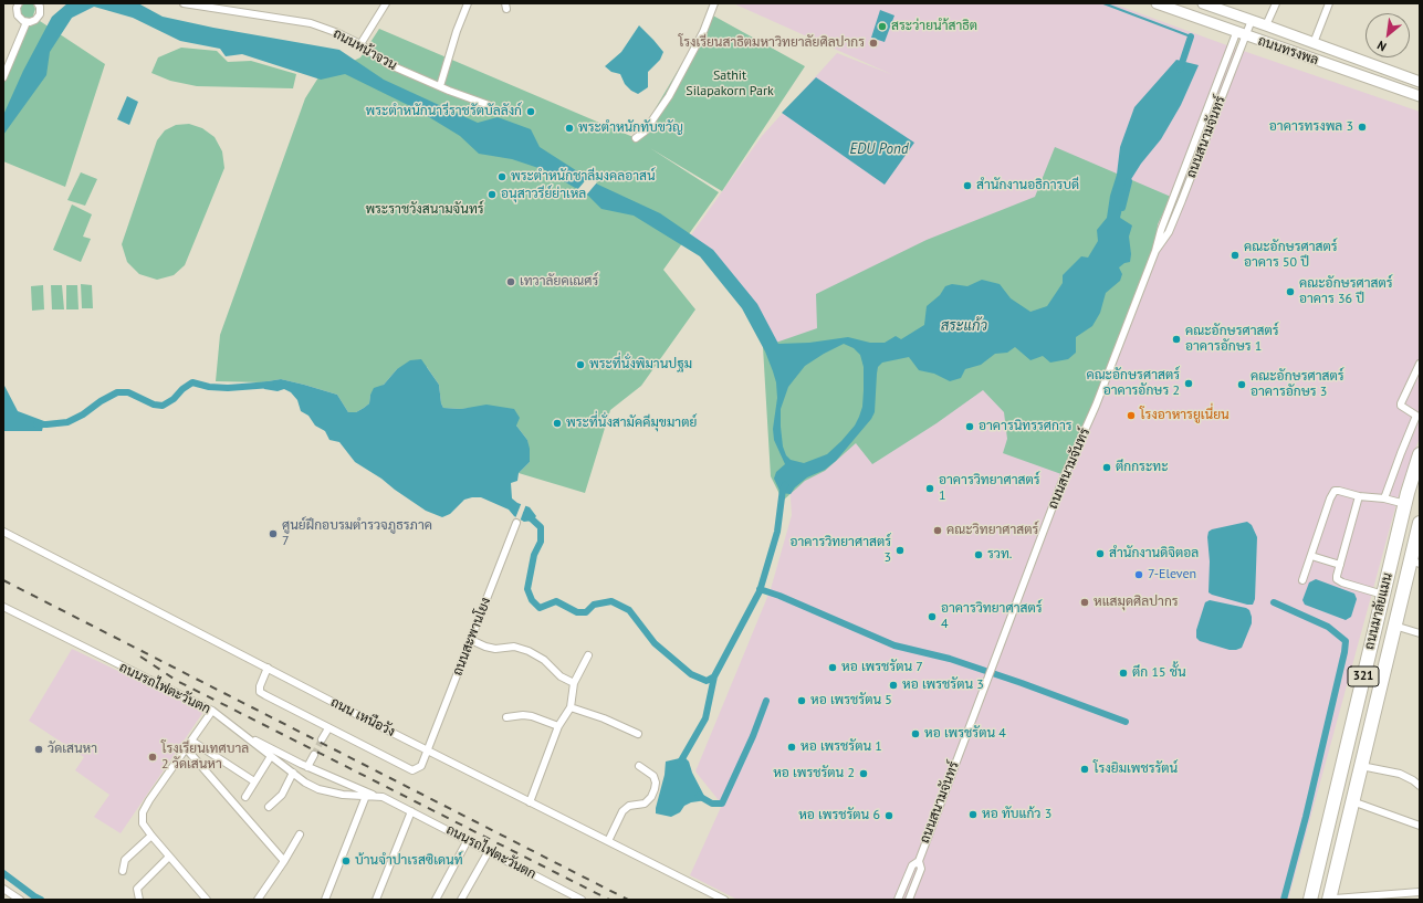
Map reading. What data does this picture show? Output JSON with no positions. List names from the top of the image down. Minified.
{"streets":{"highway":["ถนนมาลัยแมน","321"],"main road":["ถนนทรงพล"],"street":["ถนนหน้าจวน","ถนนสนามจันทร์","ถนนสะพานโยง","ถนนรถไฟตะวันตก","ถนน เหนือวัง"]},"crossings":[["ถนนทรงพล","ถนนสนามจันทร์"],["ถนนสะพานโยง","ถนน เหนือวัง"]],"water":["EDU Pond","สระแก้ว"],"parks":["Sathit Silapakorn Park","พระราชวังสนามจันทร์"],"places":["สระว่ายนำ้สาธิต","โรงเรียนสาธิตมหาวิทยาลัยศิลปากร","พระตำหนักนารีราชรัตบัลลังก์","อาคารทรงพล 3","พระตำหนักทับขวัญ","พระตำหนักชาลีมงคลอาสน์","สำนักงานอธิการบดี","อนุสาวรีย์ย่าเหล","คณะอักษรศาสตร์ อาคาร 50 ปี","เทวาลัยคเณศร์","คณะอักษรศาสตร์ อาคาร 36 ปี","คณะอักษรศาสตร์ อาคารอักษร 1","พระที่นั่งพิมานปฐม","คณะอักษรศาสตร์ อาคารอักษร 2","คณะอักษรศาสตร์ อาคารอักษร 3","โรงอาหารยูเนี่ยน","พระที่นั่งสามัคคีมุขมาตย์","อาคารนิทรรศการ","ตึกกระทะ","อาคารวิทยาศาสตร์ 1","คณะวิทยาศาสตร์","ศูนย์ฝึกอบรมตำรวจภูธรภาค 7","อาคารวิทยาศาสตร์ 3","สำนักงานดิจิตอล","รวท.","7-Eleven","หแสมุดศิลปากร","อาคารวิทยาศาสตร์ 4","หอ เพรชรัตน 7","ตึก 15 ชั้น","หอ เพรชรัตน 3","หอ เพรชรัตน 5","หอ เพรชรัตน 4","หอ เพรชรัตน 1","วัดเสนหา","โรงเรียนเทศบาล 2 วัดเสนหา","โรงยิมเพชรรัตน์","หอ เพรชรัตน 2","หอ ทับแก้ว 3","หอ เพรชรัตน 6","บ้านจำปาเรสซิเดนท์"],"north":"bottom left"}
